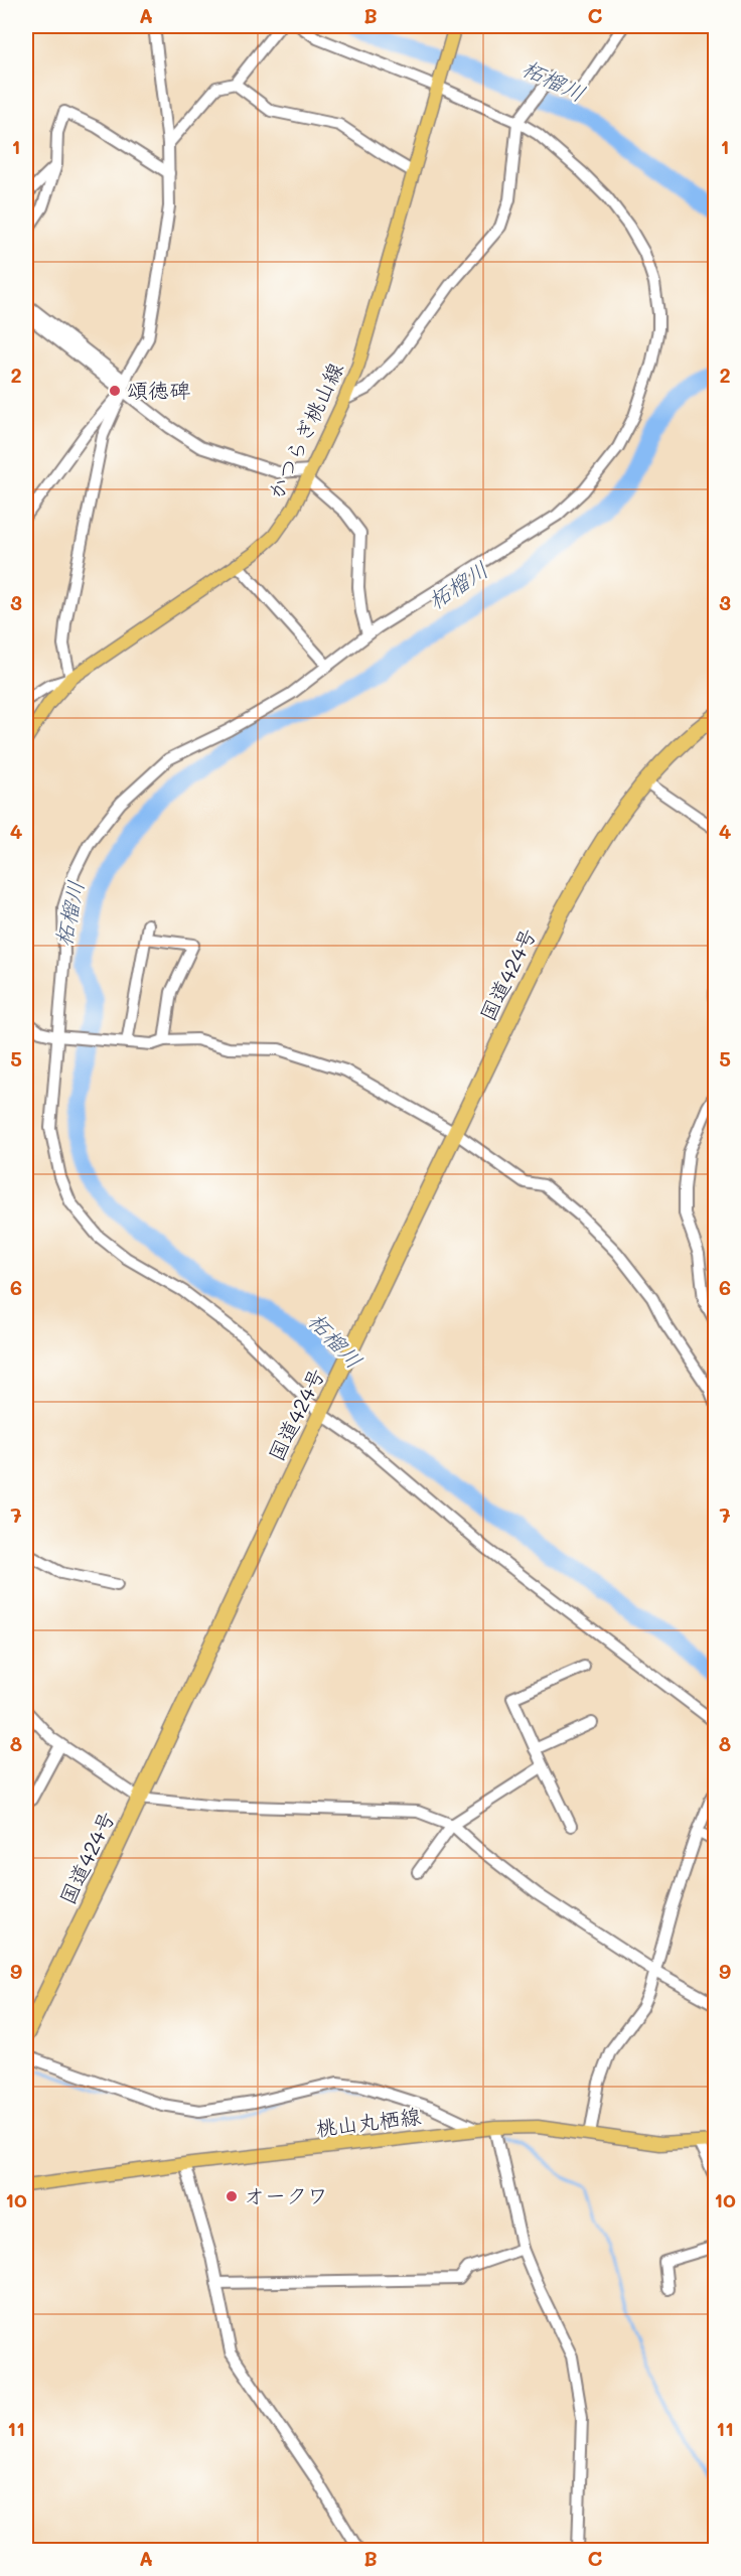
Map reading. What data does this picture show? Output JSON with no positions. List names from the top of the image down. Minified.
{"streets":{"highway":["国道424号"],"main road":["かつらぎ桃山線","桃山丸栖線"]},"water":["柘榴川"],"places":["頌徳碑","オークワ"],"grid":{"columns":["A","B","C"],"rows":["1","2","3","4","5","6","7","8","9","10","11"]}}
